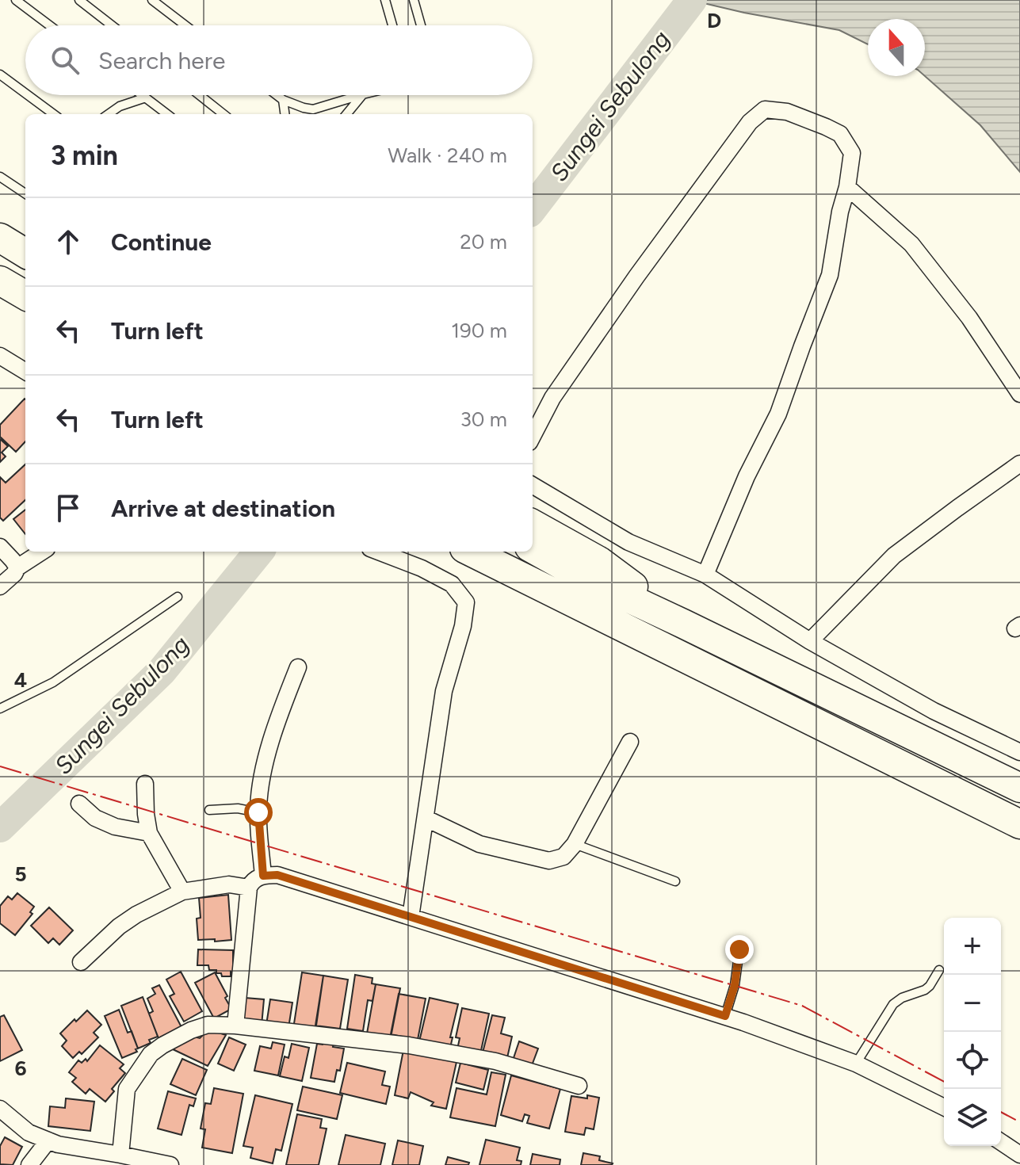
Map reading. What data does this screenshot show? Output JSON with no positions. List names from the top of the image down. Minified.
{"water":["Sungei Sebulong"],"north":"top","page":{"search":"Search here","heading":["3 min","Walk · 240 m"],"list":[["Continue","20 m"],["Turn left","190 m"],["Turn left","30 m"],"Arrive at destination"],"map_buttons":["+","−"]},"grid":{"columns":["D"],"rows":["4","5","6"]}}
